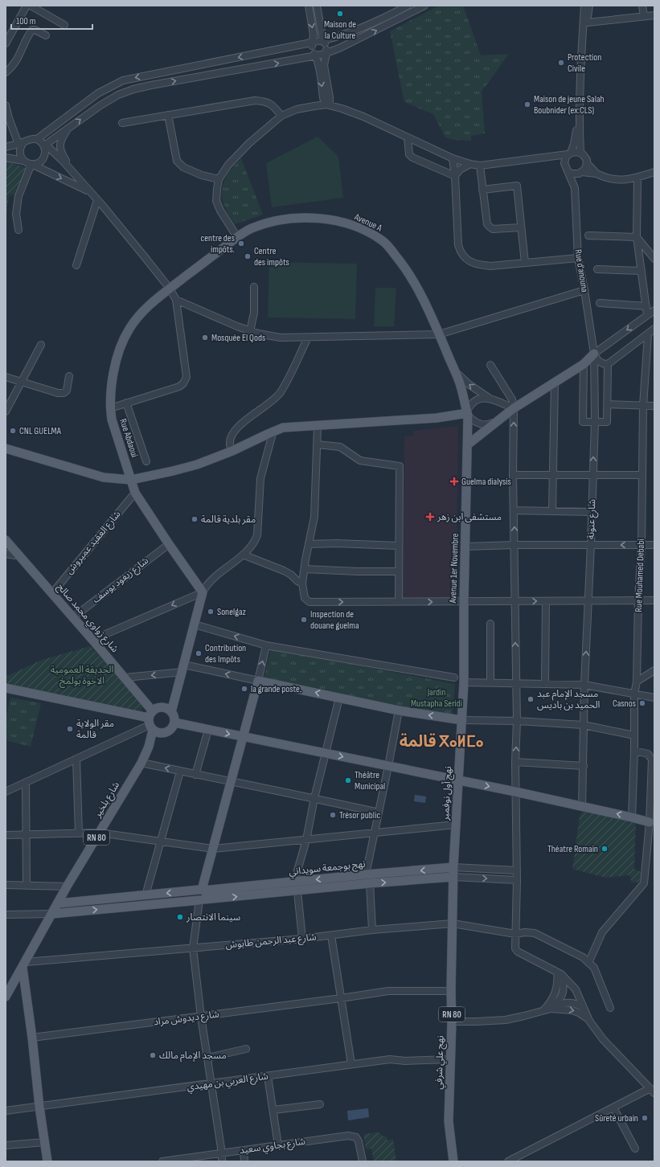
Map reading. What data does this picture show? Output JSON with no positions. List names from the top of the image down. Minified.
{"streets":{"main road":["Avenue A","Rue Abdaoui","Avenue 1er Novembre","شارع زواوي محمد صالح","نهج أول نوفمبر","شارع بلخير","RN 80","نهج بوجمعة سويداني","نهج علي شرفي"],"street":["Rue d'anouna","شارع عنونة","شارع العقيد عميروش","Rue Mouhamed Debabi","شارع زيغود يوسف","شارع عبد الرحمن طابوش","شارع ديدوش مراد","شارع العربي بن مهيدي","شارع بجاوي سعيد"]},"crossings":[["Avenue A","Rue Abdaoui"],["Avenue A","Avenue 1er Novembre"],["Rue d'anouna","شارع عنونة"],["Rue Abdaoui","شارع العقيد عميروش"],["Rue Abdaoui","شارع زيغود يوسف"],["شارع العقيد عميروش","شارع زواوي محمد صالح"],["Avenue 1er Novembre","نهج أول نوفمبر"],["شارع زيغود يوسف","شارع زواوي محمد صالح"],["شارع زواوي محمد صالح","شارع بلخير"],["نهج أول نوفمبر","نهج بوجمعة سويداني"],["نهج أول نوفمبر","نهج علي شرفي"],["شارع بلخير","نهج بوجمعة سويداني"],["شارع بلخير","شارع عبد الرحمن طابوش"],["نهج بوجمعة سويداني","نهج علي شرفي"],["شارع عبد الرحمن طابوش","نهج علي شرفي"],["شارع ديدوش مراد","نهج علي شرفي"],["نهج علي شرفي","شارع العربي بن مهيدي"]],"districts":["قالمة ⴳⴰⵍⵎⴰ"],"parks":["الحديقة العمومية الاخوة بولمخ","Jardin Mustapha Seridi"],"places":{"other":["Maison de la Culture","Protection Civile","Maison de jeune Salah Boubnider (ex:CLS)","centre des impôts.","Centre des impôts","Mosquée El Qods","CNL GUELMA","مقر بلدية قالمة","Sonelgaz","Inspection de douane guelma","Contribution des Impôts","la grande poste.","مسجد الإمام عبد الحميد بن باديس","Casnos","مقر الولاية قالمة","Théâtre Municipal","Trésor public","Théatre Romain","سينما الانتصار","مسجد الإمام مالك","Sûreté urbain"],"health":["Guelma dialysis","مستشفى ابن زهر"]},"scale_bar":"100 m"}
